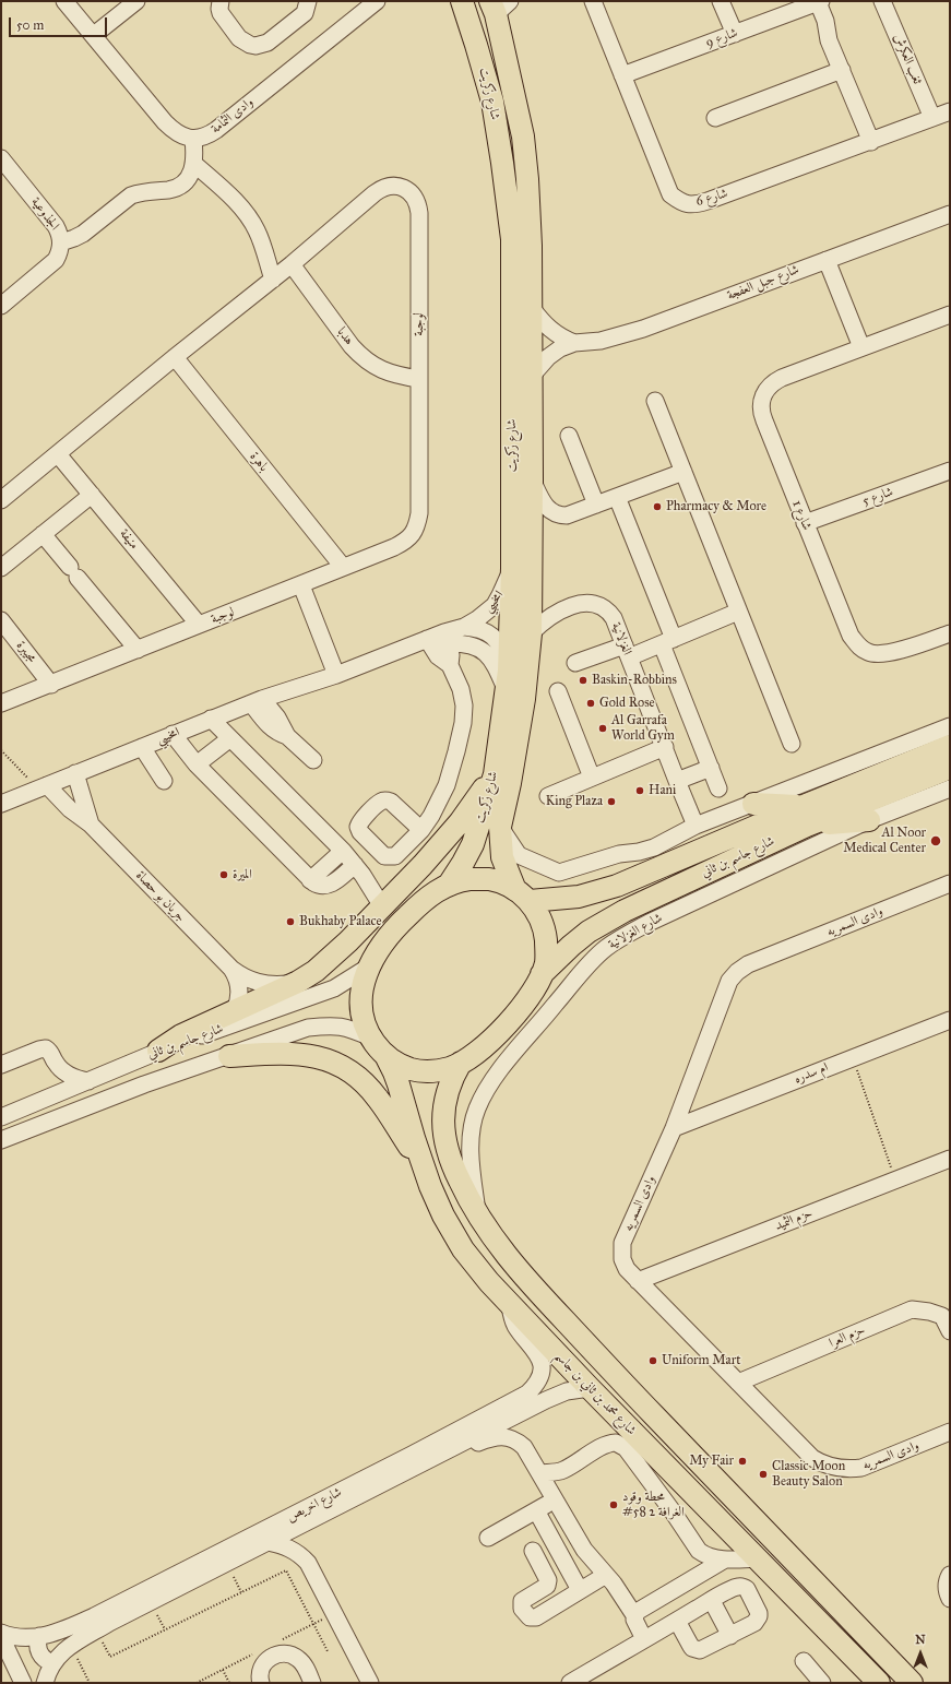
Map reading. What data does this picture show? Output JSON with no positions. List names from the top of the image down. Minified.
{"streets":{"main road":["شارع زكريت","شارع جاسم بن ثاني","شارع محمد بن ثاني بن جاسم"],"street":["شارع 9","ثغب العكرش","وادى الثمامة","شارع 6","الجذوعية","شارع جبل العفجة","لوجبة","هدبا","باهرة","شارع 5","شارع 1","منيفة","امخيبي","الغزلانية","مجيبرة","جريان بو حصاة","وادى السمريه","شارع الغزلانية","ام سدره","حزم الثميد","حزم العرا","شارع اخريص"]},"crossings":[["شارع 9","شارع 6"],["ثغب العكرش","شارع 6"],["شارع زكريت","شارع جبل العفجة"],["شارع زكريت","امخيبي"],["شارع زكريت","الغزلانية"],["شارع زكريت","شارع جاسم بن ثاني"],["لوجبة","هدبا"],["لوجبة","باهرة"],["لوجبة","منيفة"],["لوجبة","مجيبرة"],["شارع 5","شارع 1"],["امخيبي","جريان بو حصاة"],["وادى السمريه","ام سدره"],["وادى السمريه","حزم الثميد"],["وادى السمريه","حزم العرا"],["شارع الغزلانية","شارع محمد بن ثاني بن جاسم"],["شارع محمد بن ثاني بن جاسم","شارع اخريص"]],"places":["Pharmacy & More","Baskin-Robbins","Gold Rose","Al Garrafa World Gym","Hani","King Plaza","Al Noor Medical Center","الميرة","Bukhaby Palace","Uniform Mart","My Fair","Classic Moon Beauty Salon","محطة وقود #58 الغرافة 2"],"scale_bar":"50 m","north":"top"}
